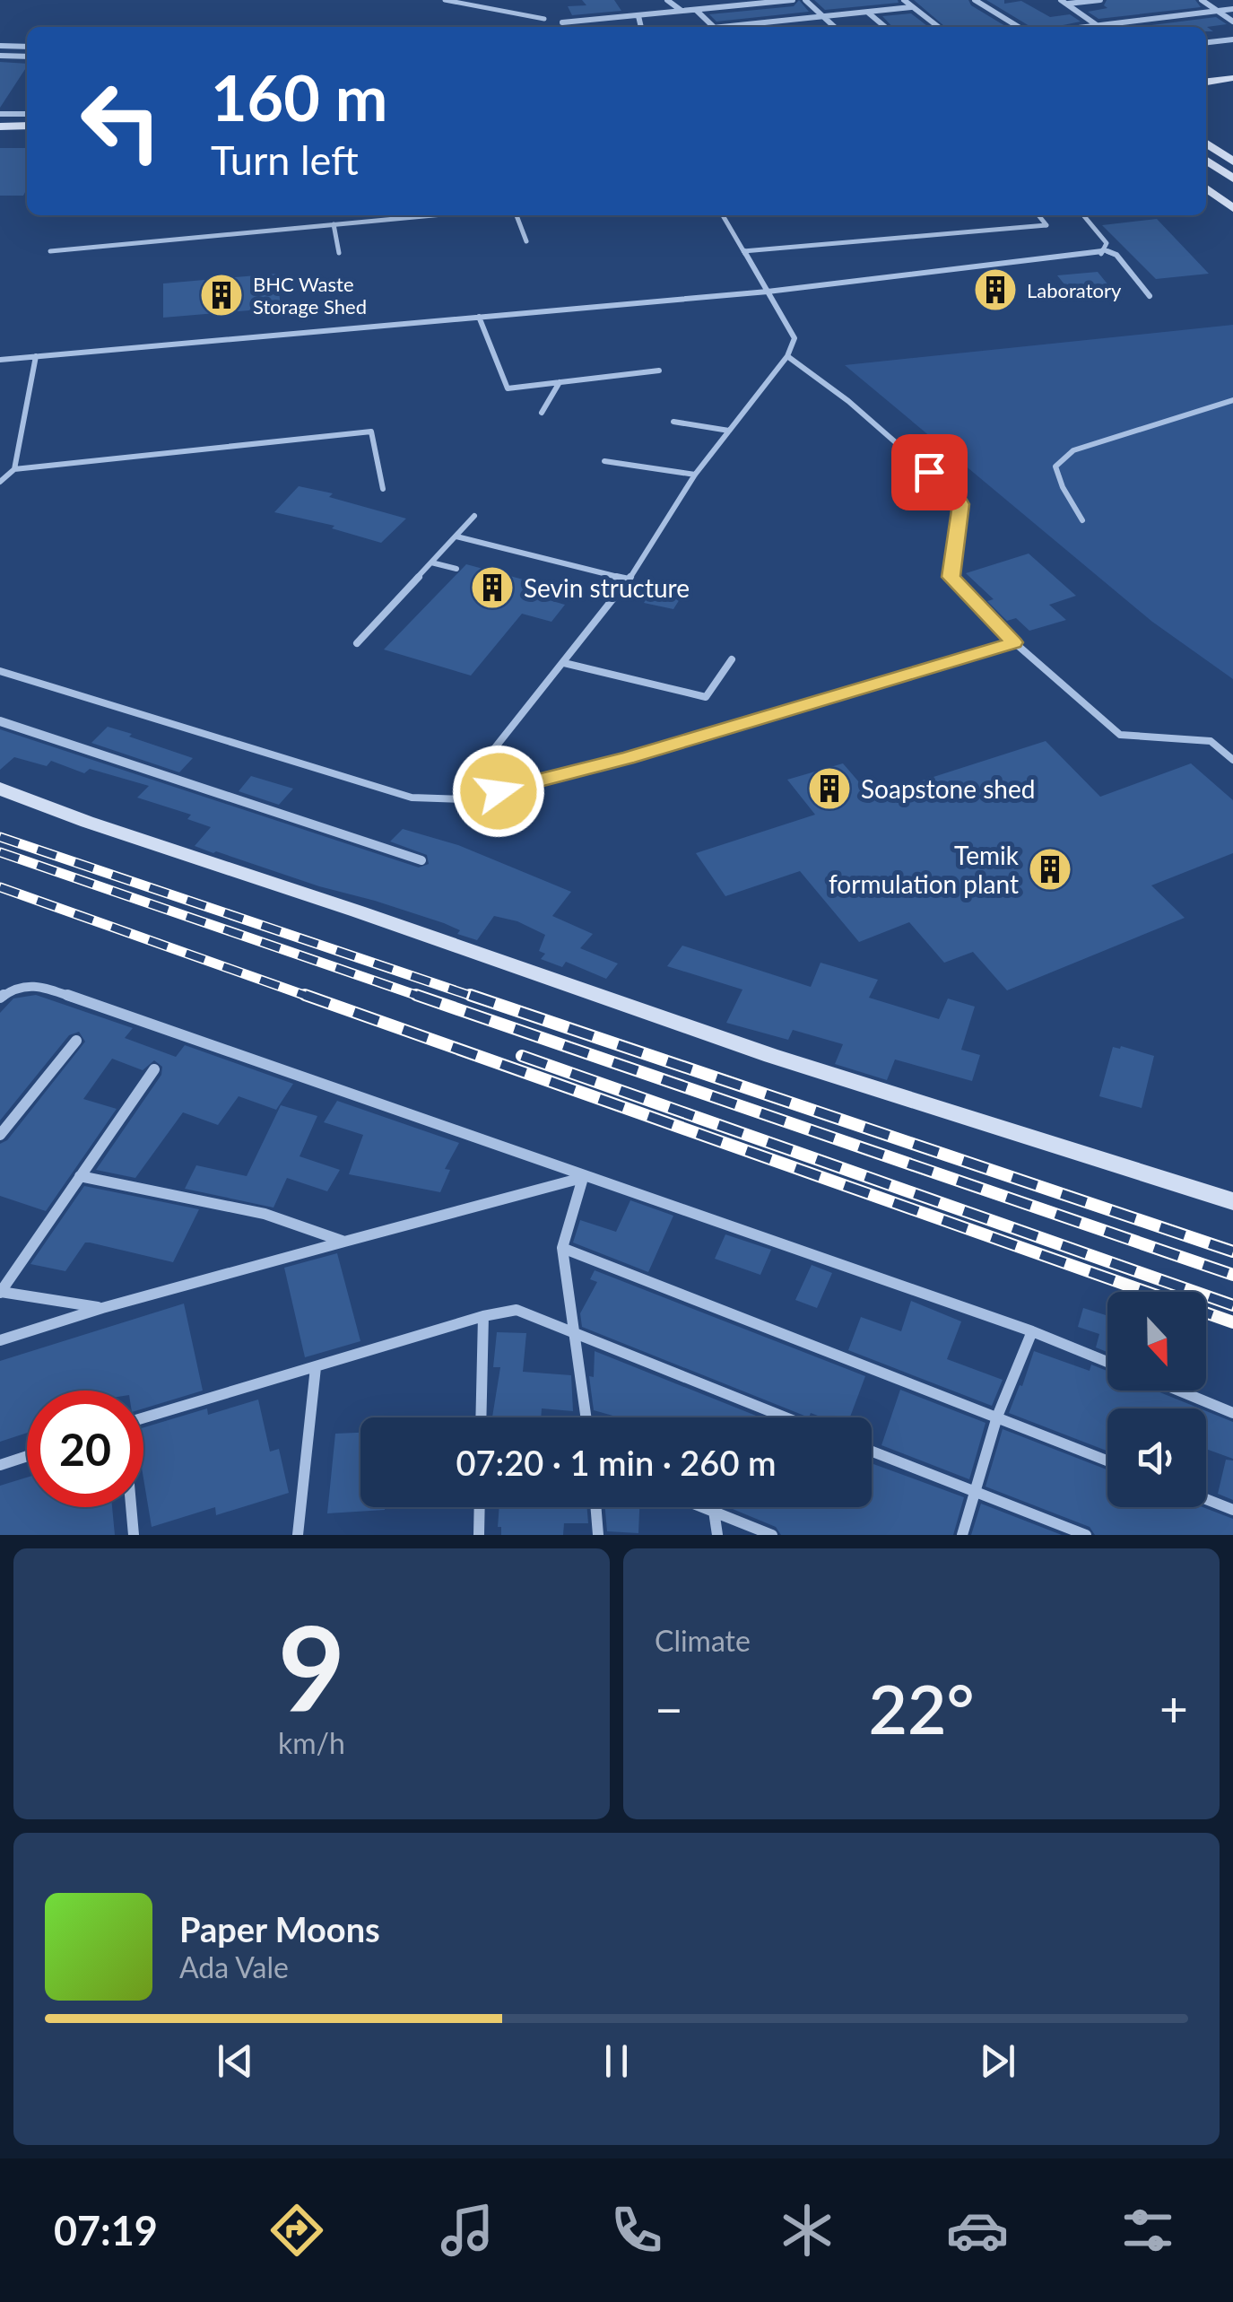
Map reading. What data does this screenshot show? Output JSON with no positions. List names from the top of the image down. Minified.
{"places":{"building":["Laboratory","BHC Waste Storage Shed","Sevin structure","Soapstone shed","Temik formulation plant"]},"north":"bottom","page":{"turn":["160 m","Turn left"],"limit":"20","trip":"07:20 · 1 min · 260 m","tile":[["9","km/h"],"Climate"],"heat":["−","22°","+"],"song":["Paper Moons","Ada Vale"],"tabs":"07:19"}}
